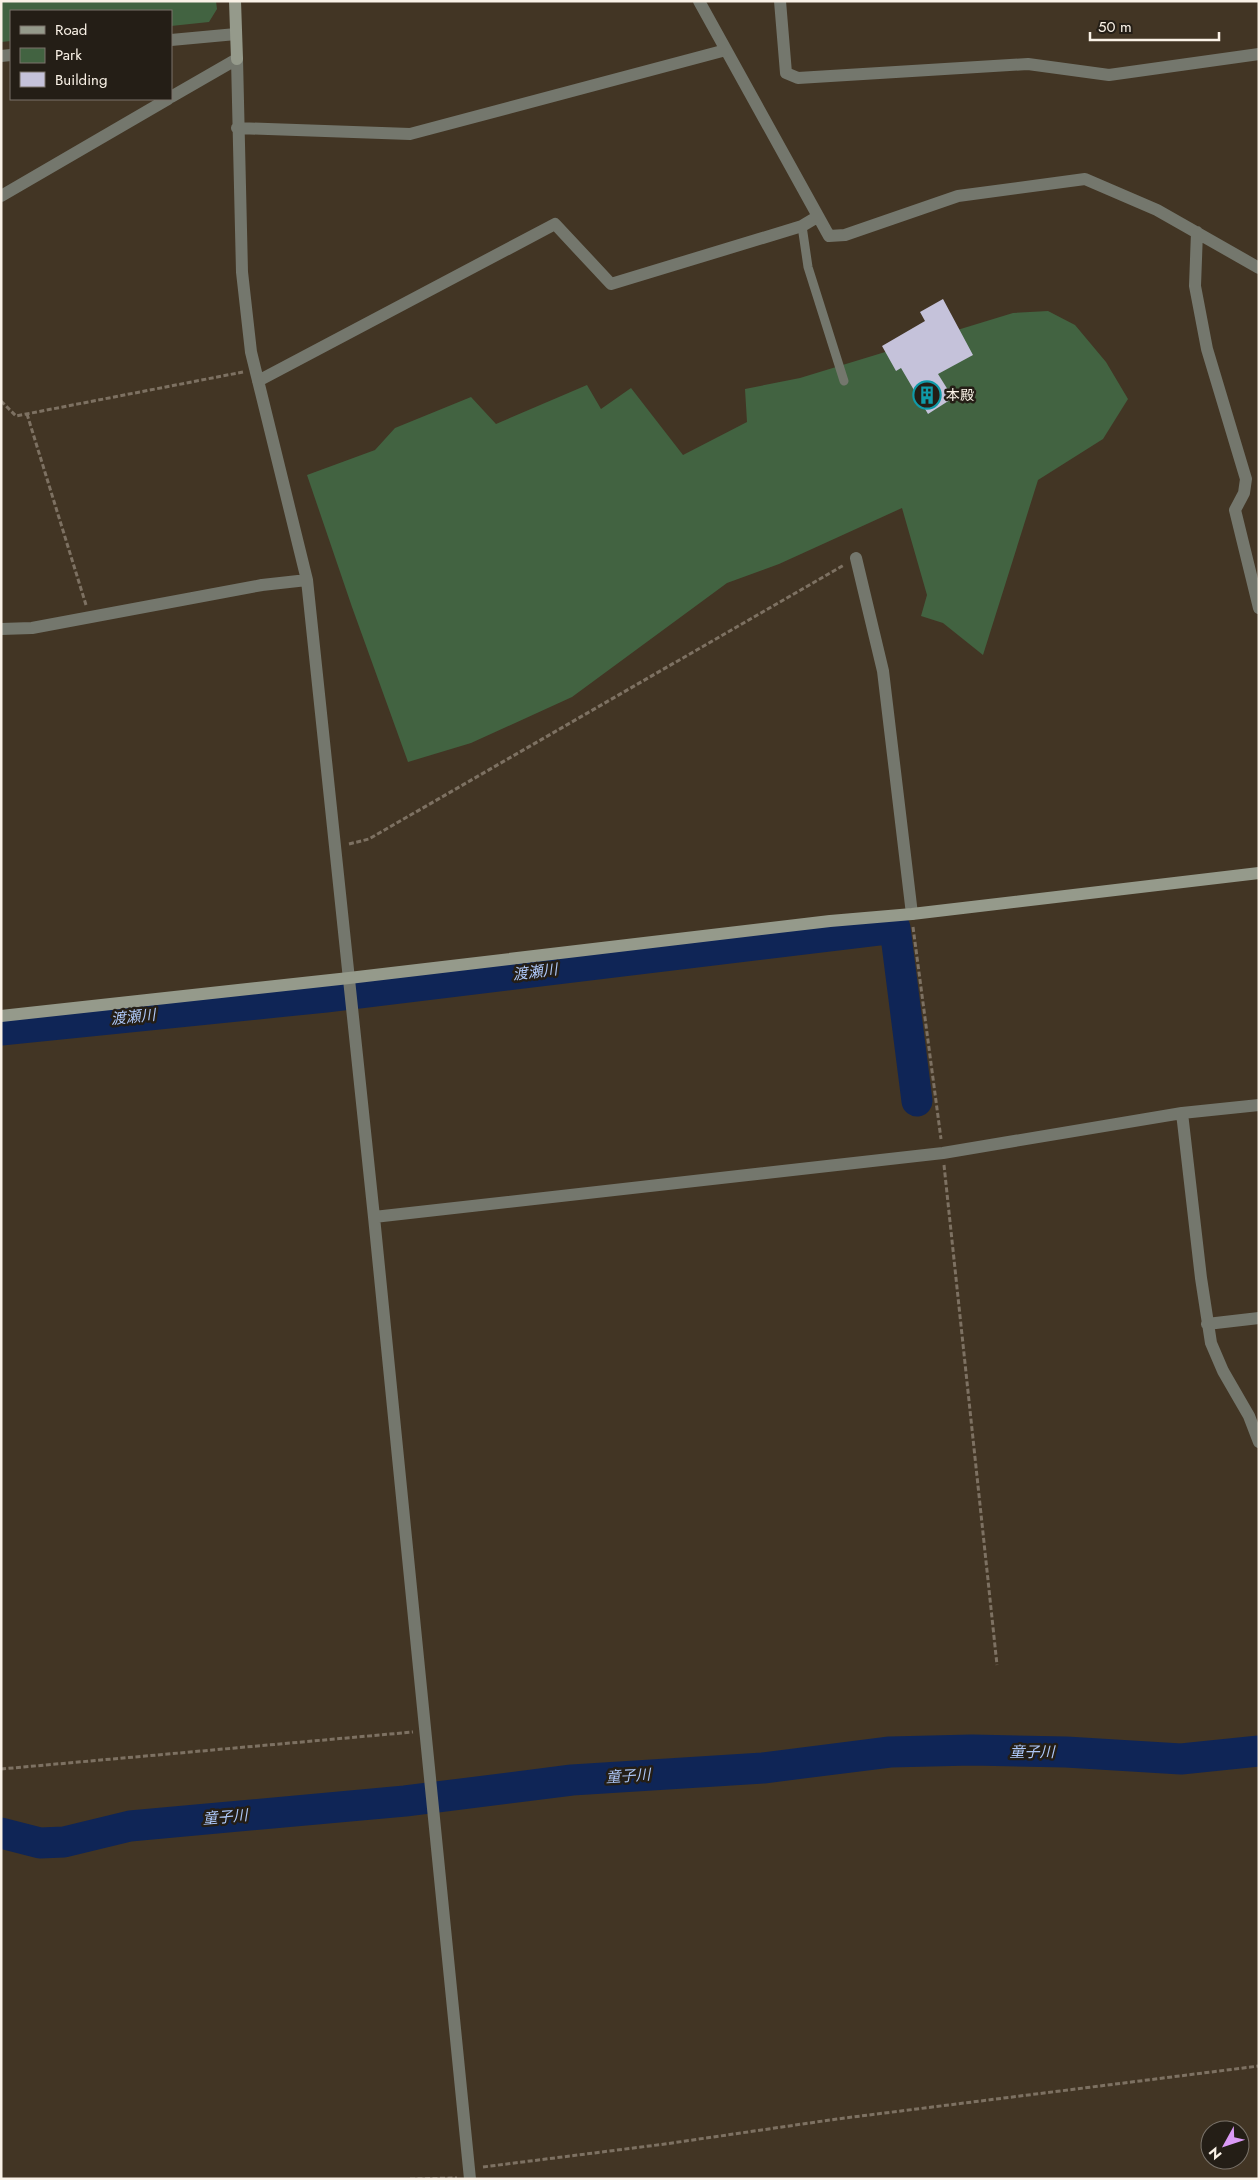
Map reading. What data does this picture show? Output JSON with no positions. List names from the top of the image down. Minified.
{"water":["渡瀬川","童子川"],"places":{"building":["本殿"]},"legend":["Road","Park","Building"],"scale_bar":"50 m","north":"bottom left"}
